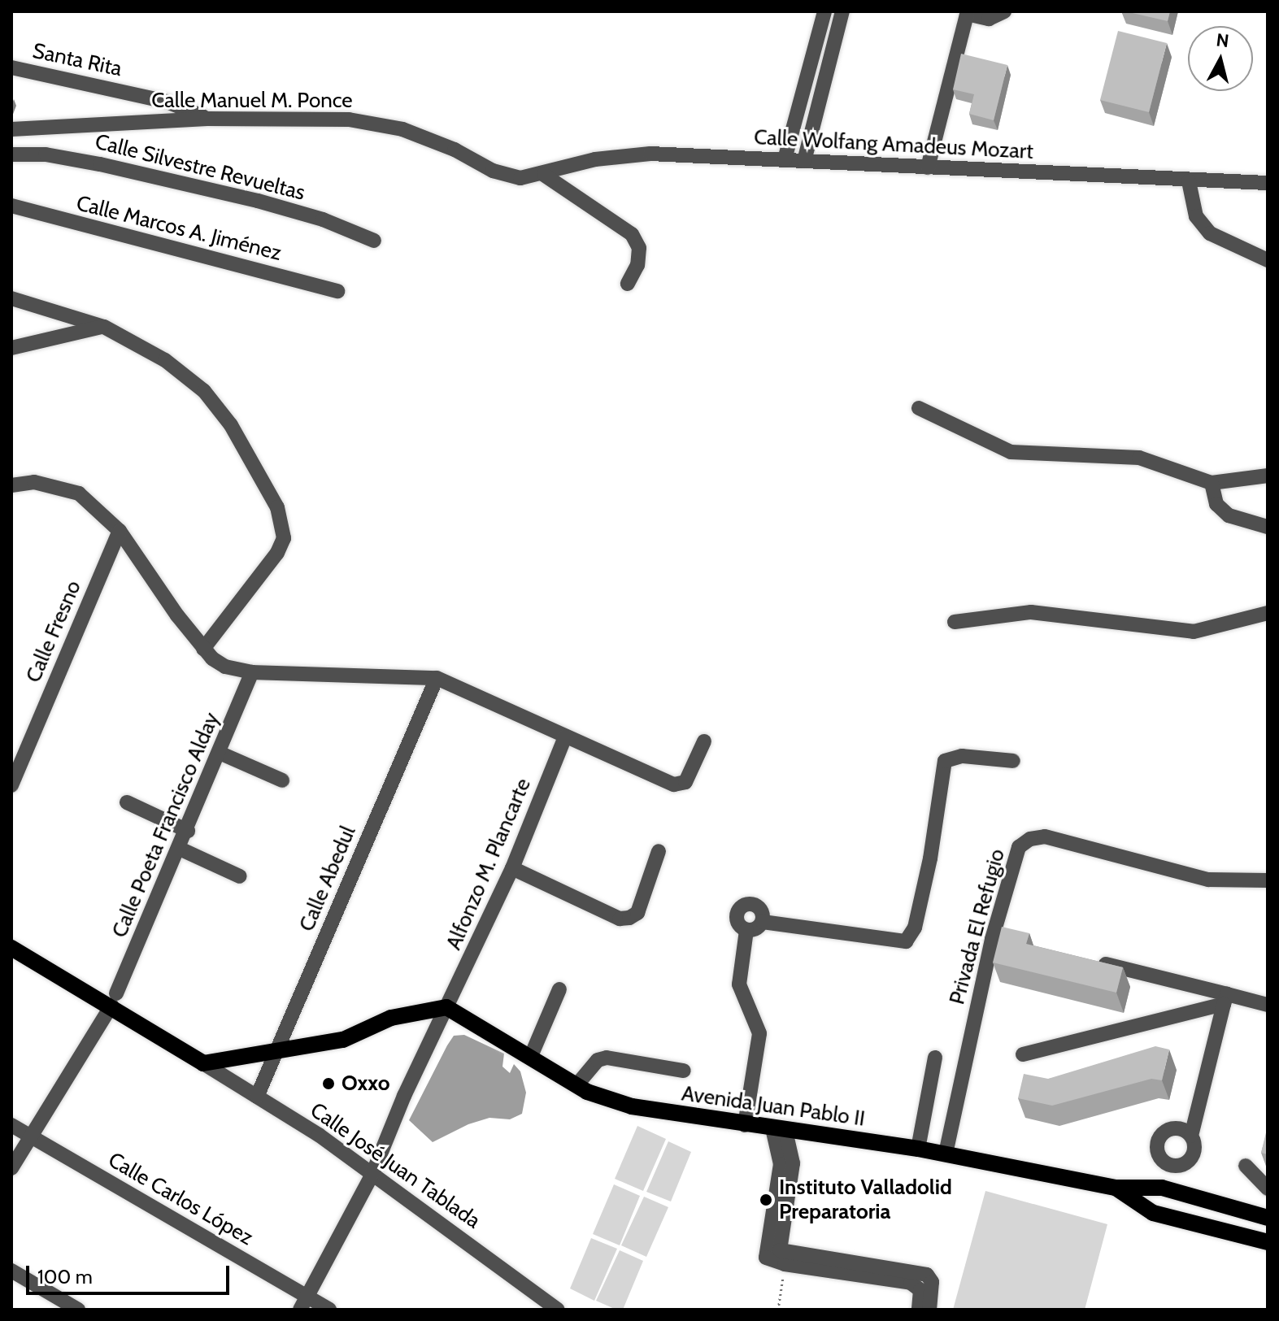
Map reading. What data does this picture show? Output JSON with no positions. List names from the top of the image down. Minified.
{"streets":{"main road":["Avenida Juan Pablo II","Calle José Juan Tablada"],"street":["Santa Rita","Calle Manuel M. Ponce","Calle Wolfang Amadeus Mozart","Calle Silvestre Revueltas","Calle Marcos A. Jiménez","Calle Fresno","Calle Poeta Francisco Alday","Alfonzo M. Plancarte","Calle Abedul","Privada El Refugio","Calle Carlos López"]},"crossings":[["Santa Rita","Calle Manuel M. Ponce"],["Calle Manuel M. Ponce","Calle Wolfang Amadeus Mozart"],["Calle Poeta Francisco Alday","Calle José Juan Tablada"],["Calle Poeta Francisco Alday","Calle Carlos López"],["Alfonzo M. Plancarte","Avenida Juan Pablo II"],["Alfonzo M. Plancarte","Calle José Juan Tablada"],["Alfonzo M. Plancarte","Calle Carlos López"],["Calle Abedul","Calle José Juan Tablada"],["Privada El Refugio","Avenida Juan Pablo II"]],"places":["Oxxo","Instituto Valladolid Preparatoria"],"scale_bar":"100 m","north":"top"}
